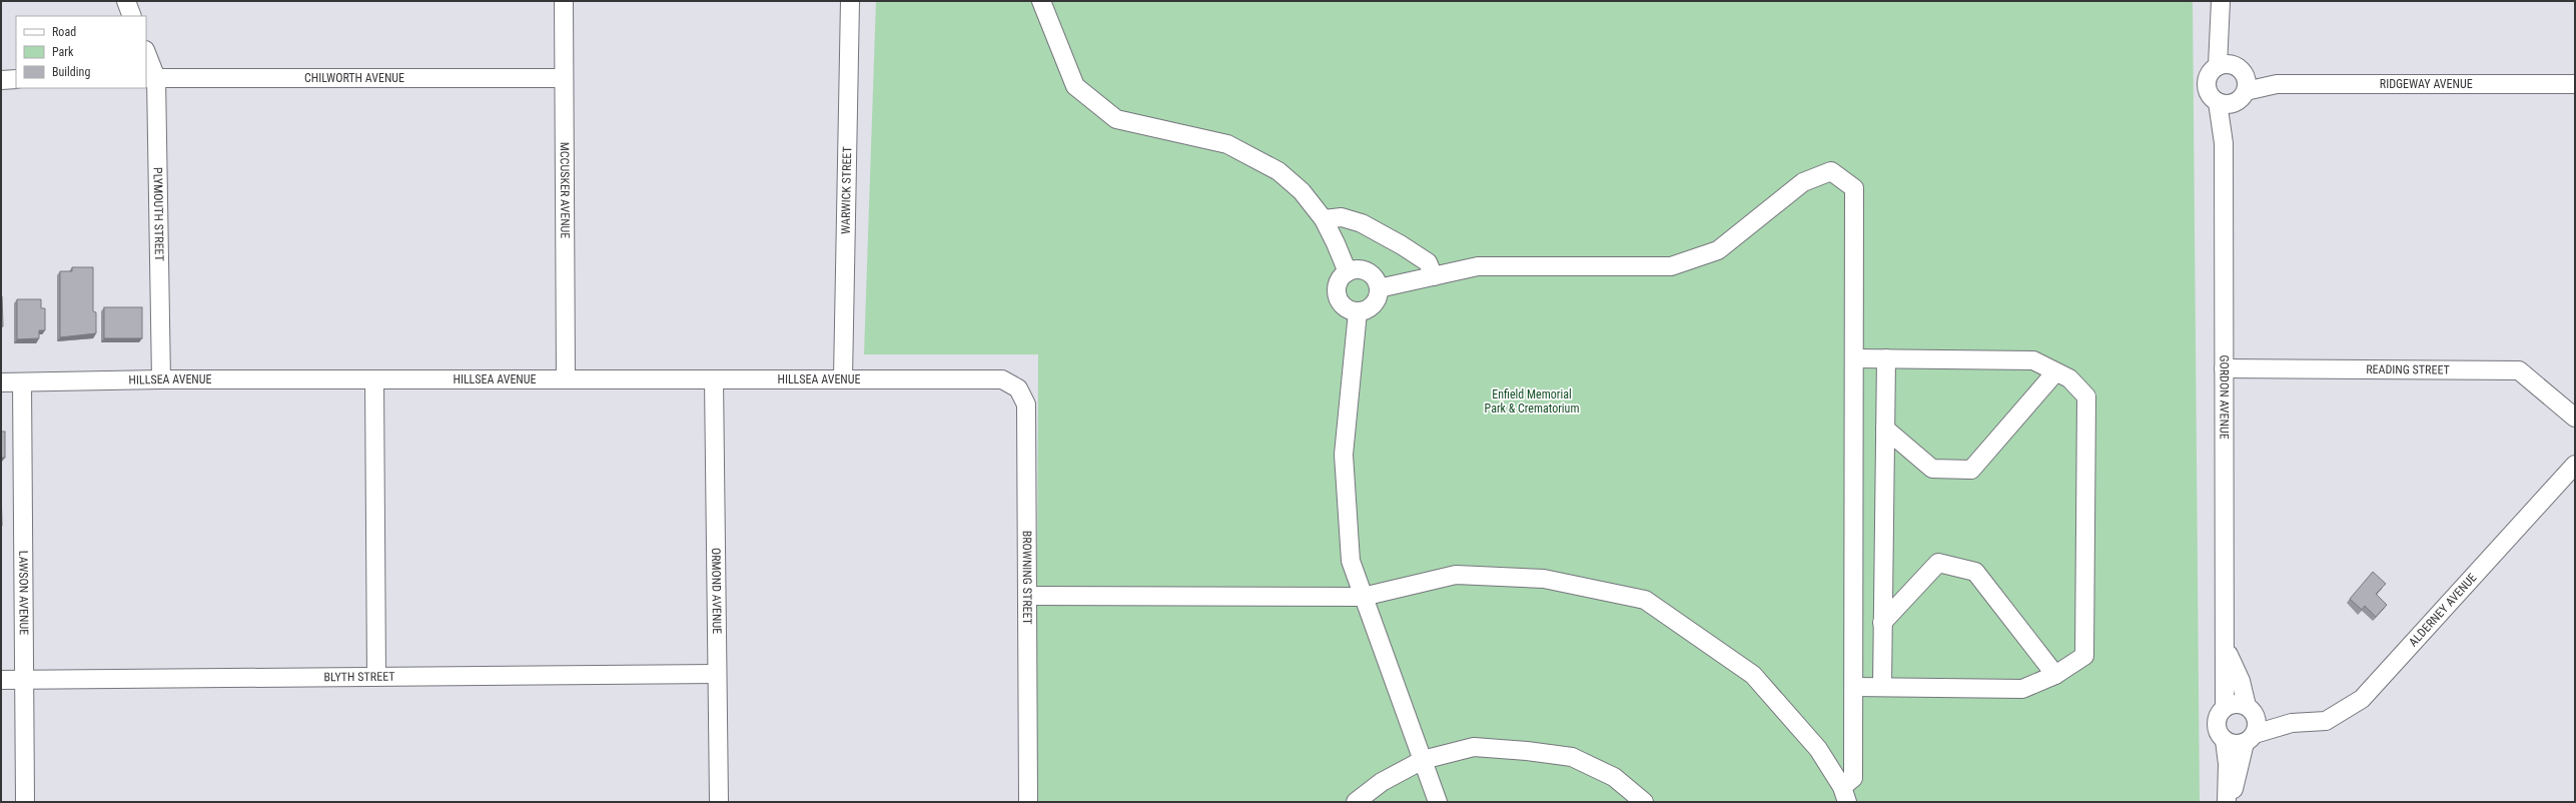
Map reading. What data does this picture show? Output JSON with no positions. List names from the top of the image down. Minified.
{"streets":{"street":["CHILWORTH AVENUE","RIDGEWAY AVENUE","MCCUSKER AVENUE","WARWICK STREET","PLYMOUTH STREET","READING STREET","HILLSEA AVENUE","GORDON AVENUE","BROWNING STREET","ORMOND AVENUE","LAWSON AVENUE","ALDERNEY AVENUE","BLYTH STREET"]},"crossings":[["CHILWORTH AVENUE","MCCUSKER AVENUE"],["CHILWORTH AVENUE","PLYMOUTH STREET"],["RIDGEWAY AVENUE","GORDON AVENUE"],["MCCUSKER AVENUE","HILLSEA AVENUE"],["WARWICK STREET","HILLSEA AVENUE"],["PLYMOUTH STREET","HILLSEA AVENUE"],["READING STREET","GORDON AVENUE"],["HILLSEA AVENUE","BROWNING STREET"],["HILLSEA AVENUE","ORMOND AVENUE"],["HILLSEA AVENUE","LAWSON AVENUE"],["GORDON AVENUE","ALDERNEY AVENUE"],["ORMOND AVENUE","BLYTH STREET"],["LAWSON AVENUE","BLYTH STREET"]],"parks":["Enfield Memorial Park & Crematorium"],"legend":["Road","Park","Building"]}
